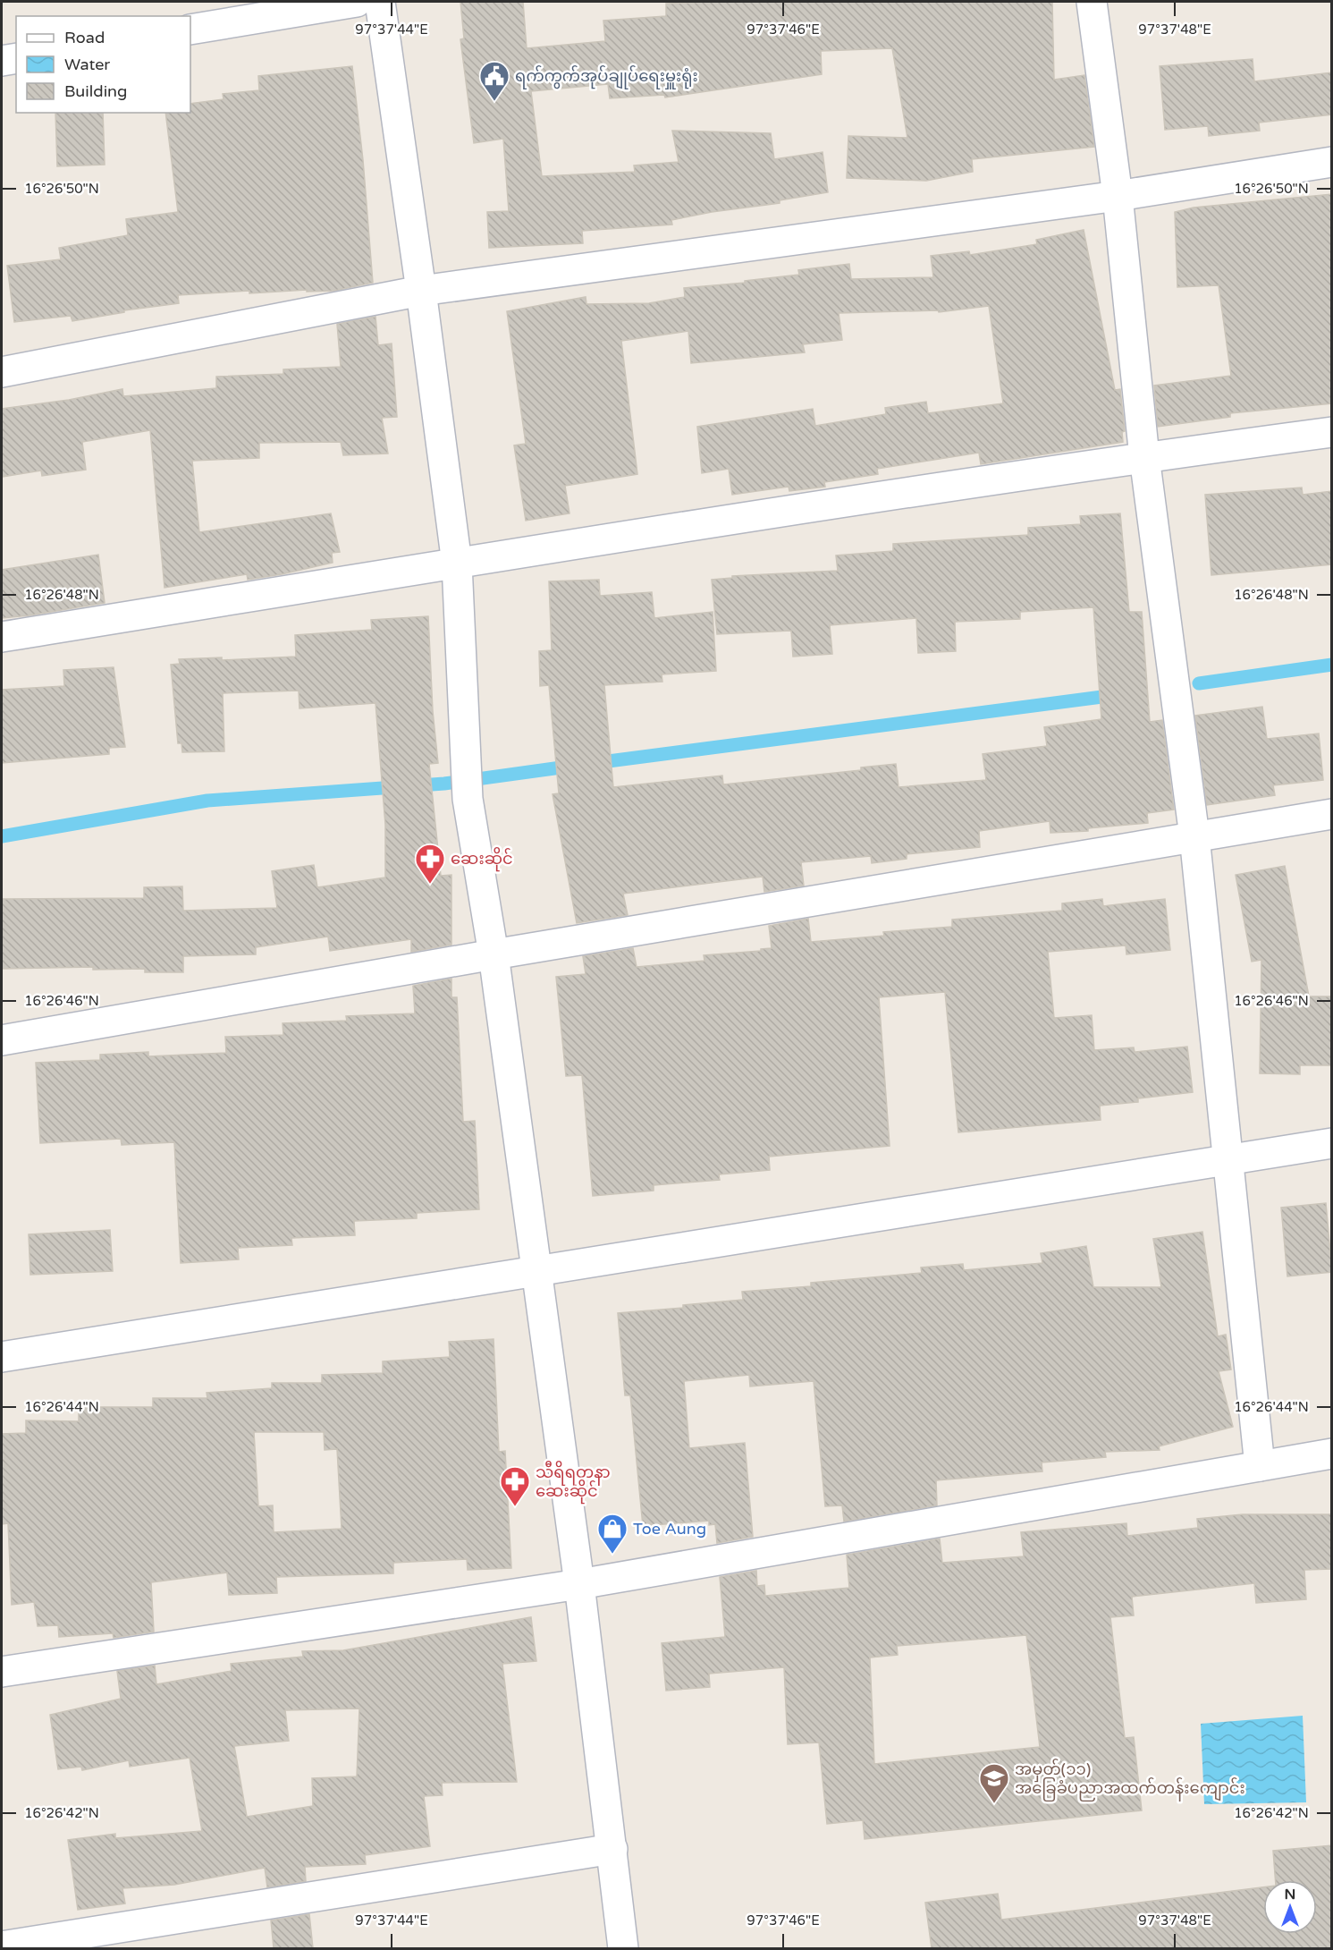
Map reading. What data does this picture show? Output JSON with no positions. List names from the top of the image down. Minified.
{"places":{"public building":["ရက်ကွက်အုပ်ချုပ်ရေးမှူးရုံး"],"pharmacy":["ဆေးဆိုင်","သီရိရတနာ ဆေးဆိုင်"],"shop":["Toe Aung"],"school or university":["အမှတ်(၁၁) အခြေခံပညာအထက်တန်းကျောင်း"]},"legend":["Road","Water","Building"],"north":"top","coordinates":["97°37'44\"E","97°37'46\"E","97°37'48\"E","16°26'50\"N","16°26'48\"N","16°26'46\"N","16°26'44\"N","16°26'42\"N"]}
